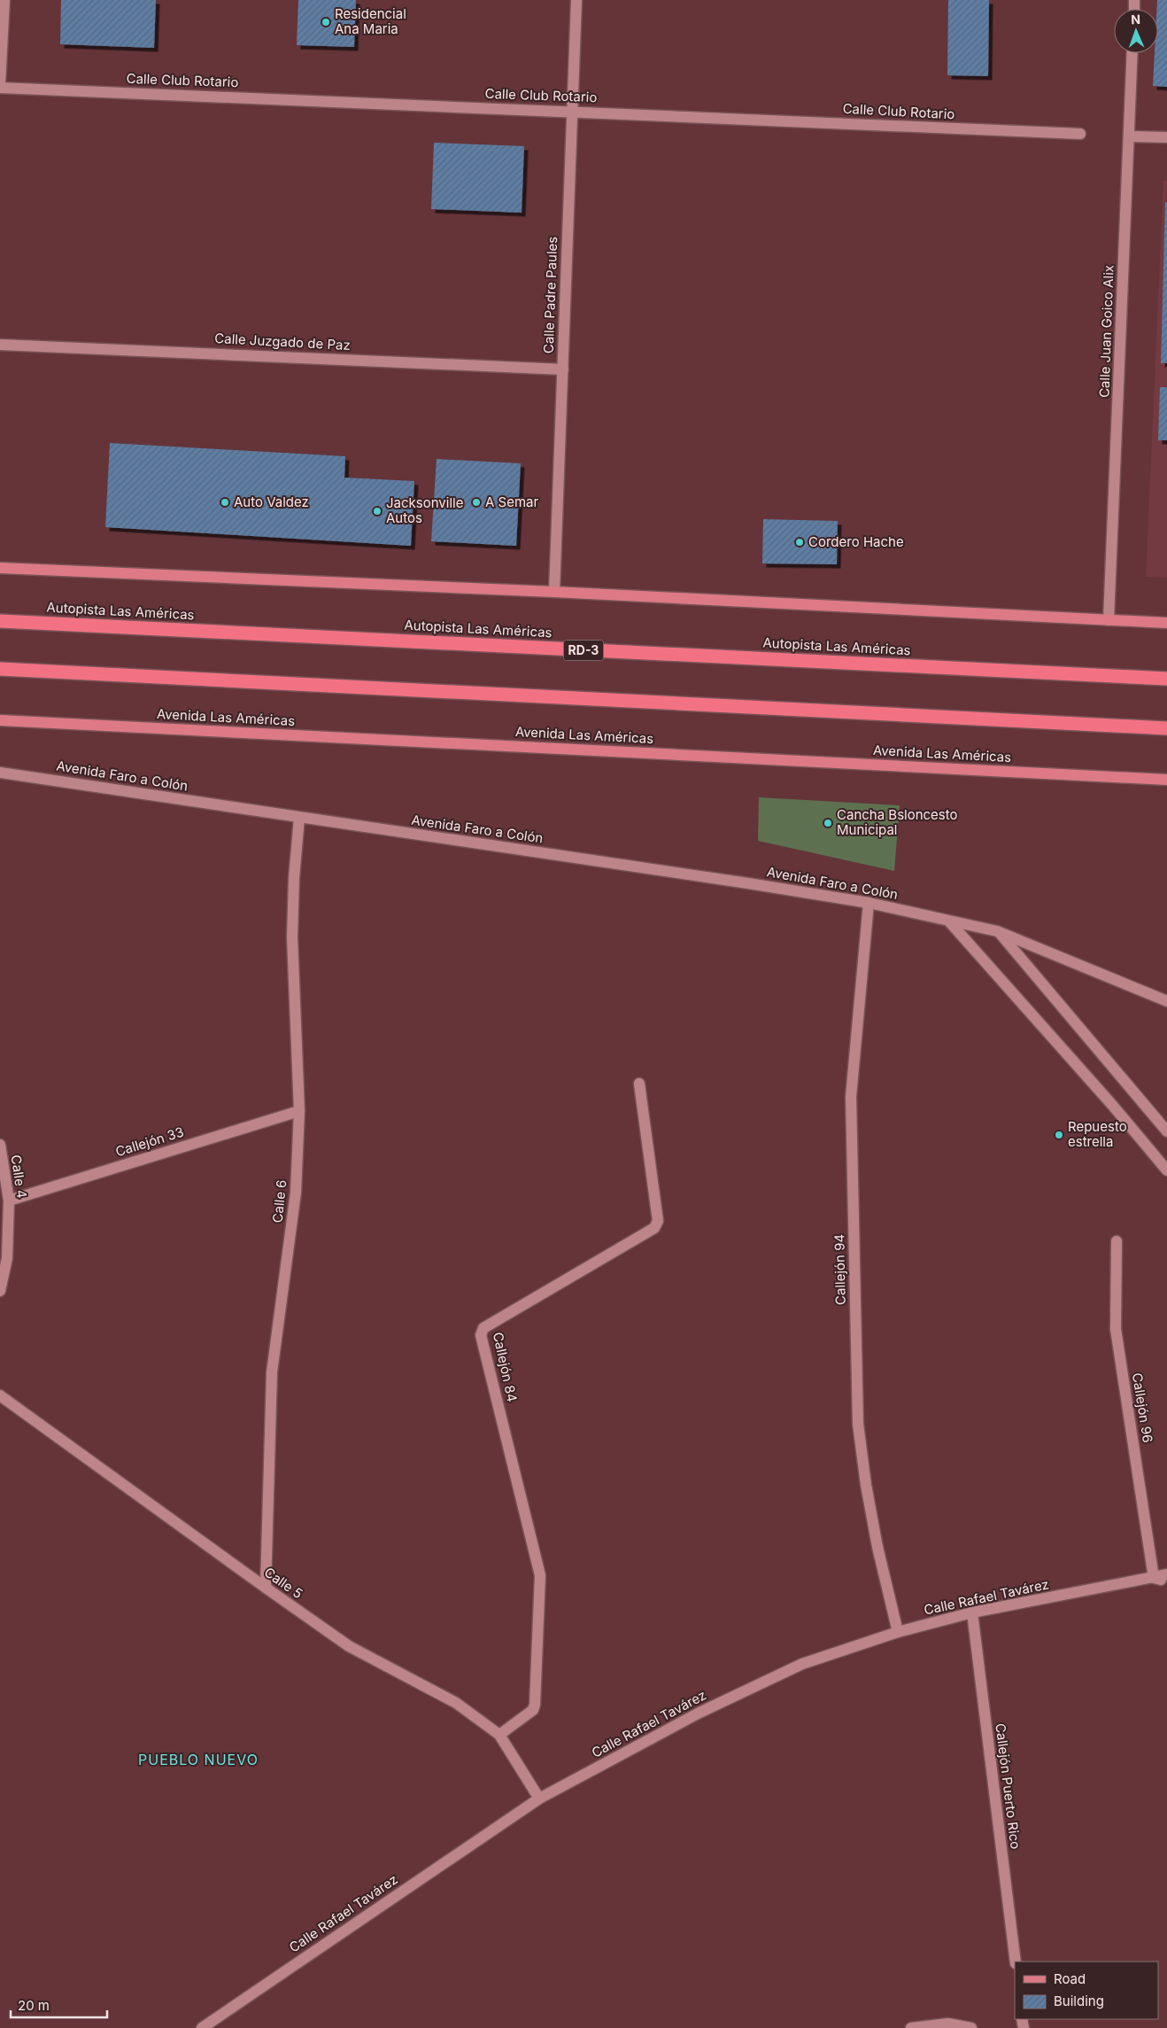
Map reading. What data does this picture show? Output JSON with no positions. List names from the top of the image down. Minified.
{"streets":{"highway":["Autopista Las Américas","RD-3"],"main road":["Avenida Las Américas"],"street":["Calle Club Rotario","Calle Padre Paules","Calle Juan Goico Alix","Calle Juzgado de Paz","Avenida Faro a Colón","Callejón 33","Calle 4","Calle 6","Callejón 94","Callejón 84","Callejón 96","Calle 5","Calle Rafael Tavárez","Callejón Puerto Rico"]},"crossings":[["Calle Club Rotario","Calle Padre Paules"],["Calle Padre Paules","Calle Juzgado de Paz"],["Avenida Faro a Colón","Calle 6"],["Avenida Faro a Colón","Callejón 94"],["Callejón 33","Calle 4"],["Callejón 33","Calle 6"],["Calle 6","Calle 5"],["Callejón 94","Calle Rafael Tavárez"],["Callejón 84","Calle 5"],["Callejón 96","Calle Rafael Tavárez"],["Calle 5","Calle Rafael Tavárez"],["Calle Rafael Tavárez","Callejón Puerto Rico"]],"districts":["PUEBLO NUEVO"],"places":["Residencial Ana Maria","Auto Valdez","A Semar","Jacksonville Autos","Cordero Hache","Cancha Bsloncesto Municipal","Repuesto estrella"],"legend":["Road","Building"],"scale_bar":"20 m","north":"top"}
